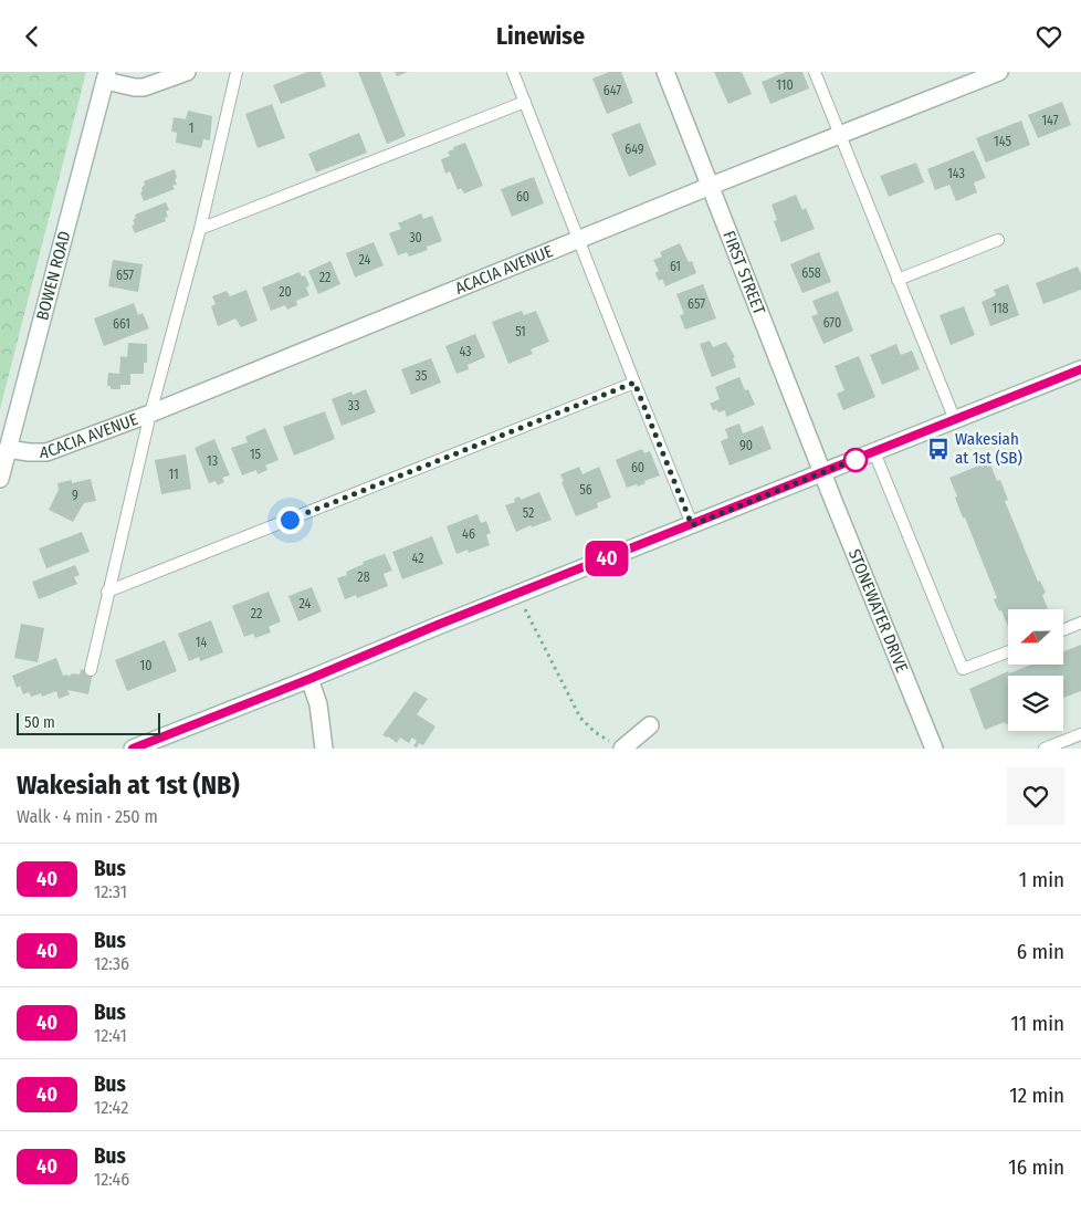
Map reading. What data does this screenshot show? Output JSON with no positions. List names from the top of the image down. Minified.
{"streets":{"street":["ACACIA AVENUE","FIRST STREET","BOWEN ROAD","STONEWATER DRIVE"]},"crossings":[["ACACIA AVENUE","FIRST STREET"],["ACACIA AVENUE","BOWEN ROAD"],["FIRST STREET","STONEWATER DRIVE"]],"places":{"bus stop":["Wakesiah at 1st (SB)"]},"lines":["bus line 40"],"house_numbers":["110","647","147","1","145","649","143","60","30","24","61","658","657","22","20","657","118","670","661","51","43","35","33","90","15","13","60","11","56","9","52","46","42","28","24","22","14","10"],"scale_bar":"50 m","north":"left","page":{"header":"Linewise","on_map":"40","scale":"50 m","heading":["Wakesiah at 1st (NB)","Walk · 4 min · 250 m"],"list":[{"mark":"40","name":"Bus","note":"12:31","value":"1 min"},{"mark":"40","name":"Bus","note":"12:36","value":"6 min"},{"mark":"40","name":"Bus","note":"12:41","value":"11 min"},{"mark":"40","name":"Bus","note":"12:42","value":"12 min"},{"mark":"40","name":"Bus","note":"12:46","value":"16 min"}]}}
